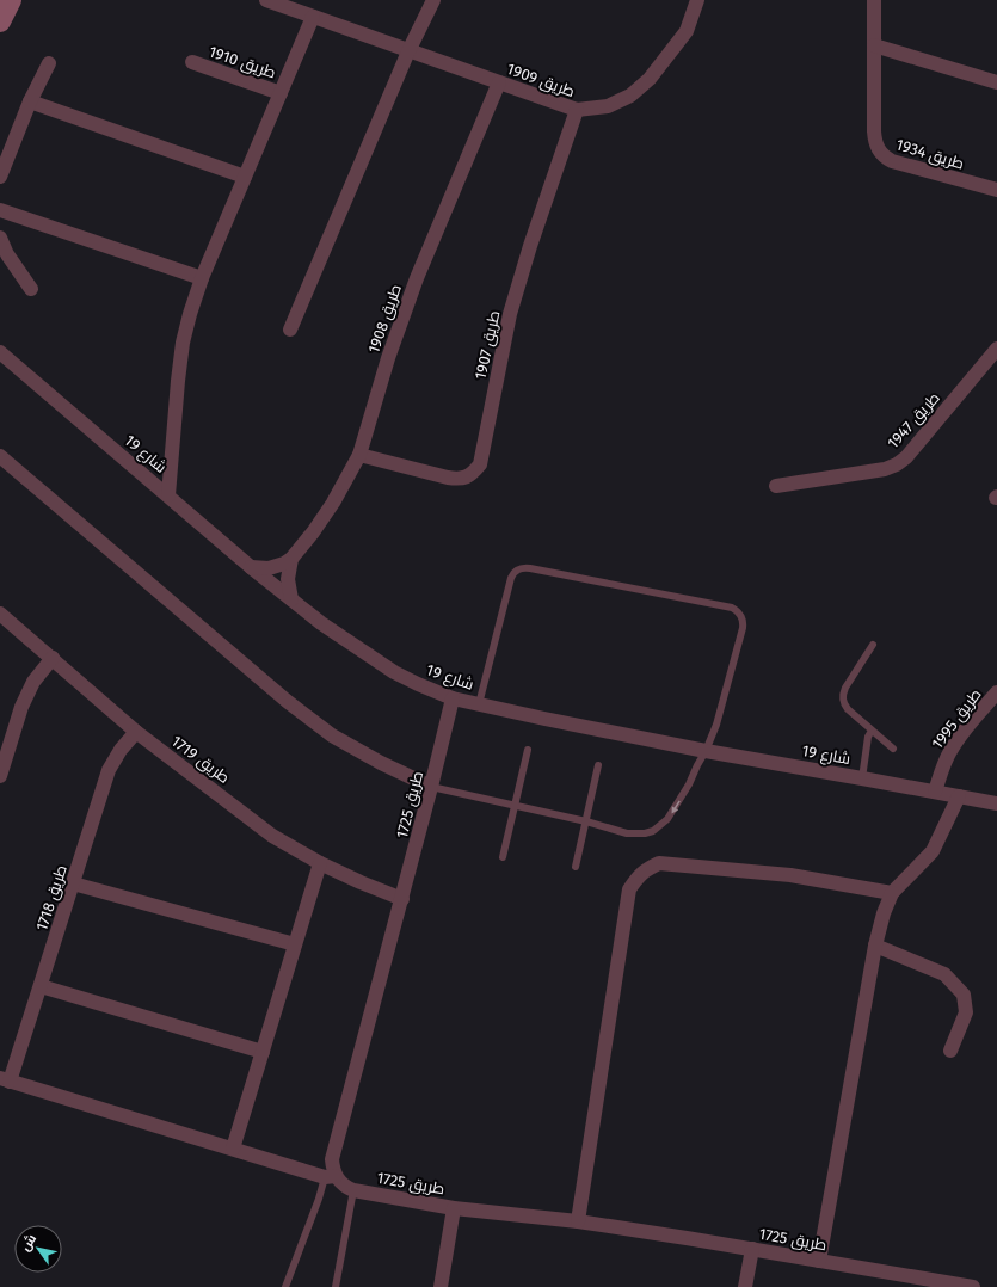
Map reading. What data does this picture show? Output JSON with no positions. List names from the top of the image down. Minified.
{"streets":{"street":["طريق 1910","طريق 1909","طريق 1934","طريق 1908","طريق 1907","طريق 1947","شارع 19","طريق 1995","طريق 1719","طريق 1725","طريق 1718"]},"crossings":[["طريق 1909","طريق 1908"],["طريق 1909","طريق 1907"],["طريق 1908","طريق 1907"],["طريق 1908","شارع 19"],["شارع 19","طريق 1995"],["شارع 19","طريق 1725"],["طريق 1719","طريق 1725"],["طريق 1719","طريق 1718"]],"north":"top left"}
